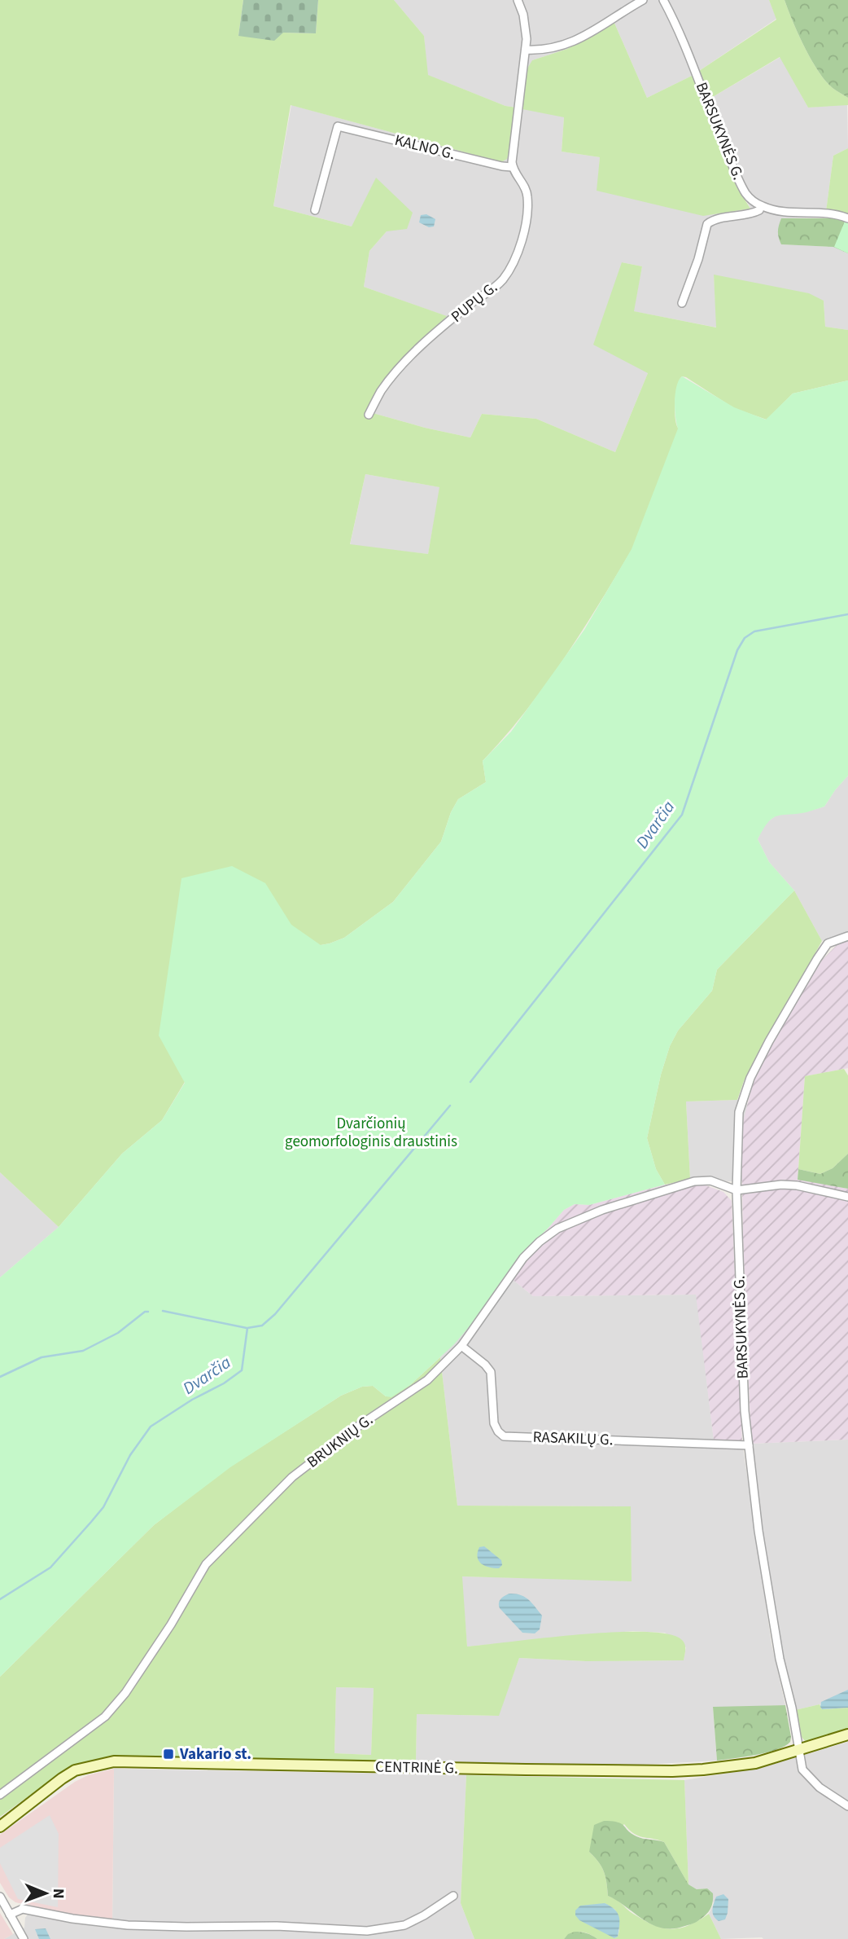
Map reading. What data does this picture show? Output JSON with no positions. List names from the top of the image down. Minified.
{"streets":{"main road":["CENTRINĖ G."],"street":["BARSUKYNĖS G.","KALNO G.","PUPŲ G.","RASAKILŲ G.","BRUKNIŲ G."]},"crossings":[["BARSUKYNĖS G.","RASAKILŲ G."],["BARSUKYNĖS G.","BRUKNIŲ G."],["BARSUKYNĖS G.","CENTRINĖ G."],["KALNO G.","PUPŲ G."],["RASAKILŲ G.","BRUKNIŲ G."]],"water":["Dvarčia"],"parks":["Dvarčionių geomorfologinis draustinis"],"places":{"transit":["Vakario st."]},"north":"right"}
